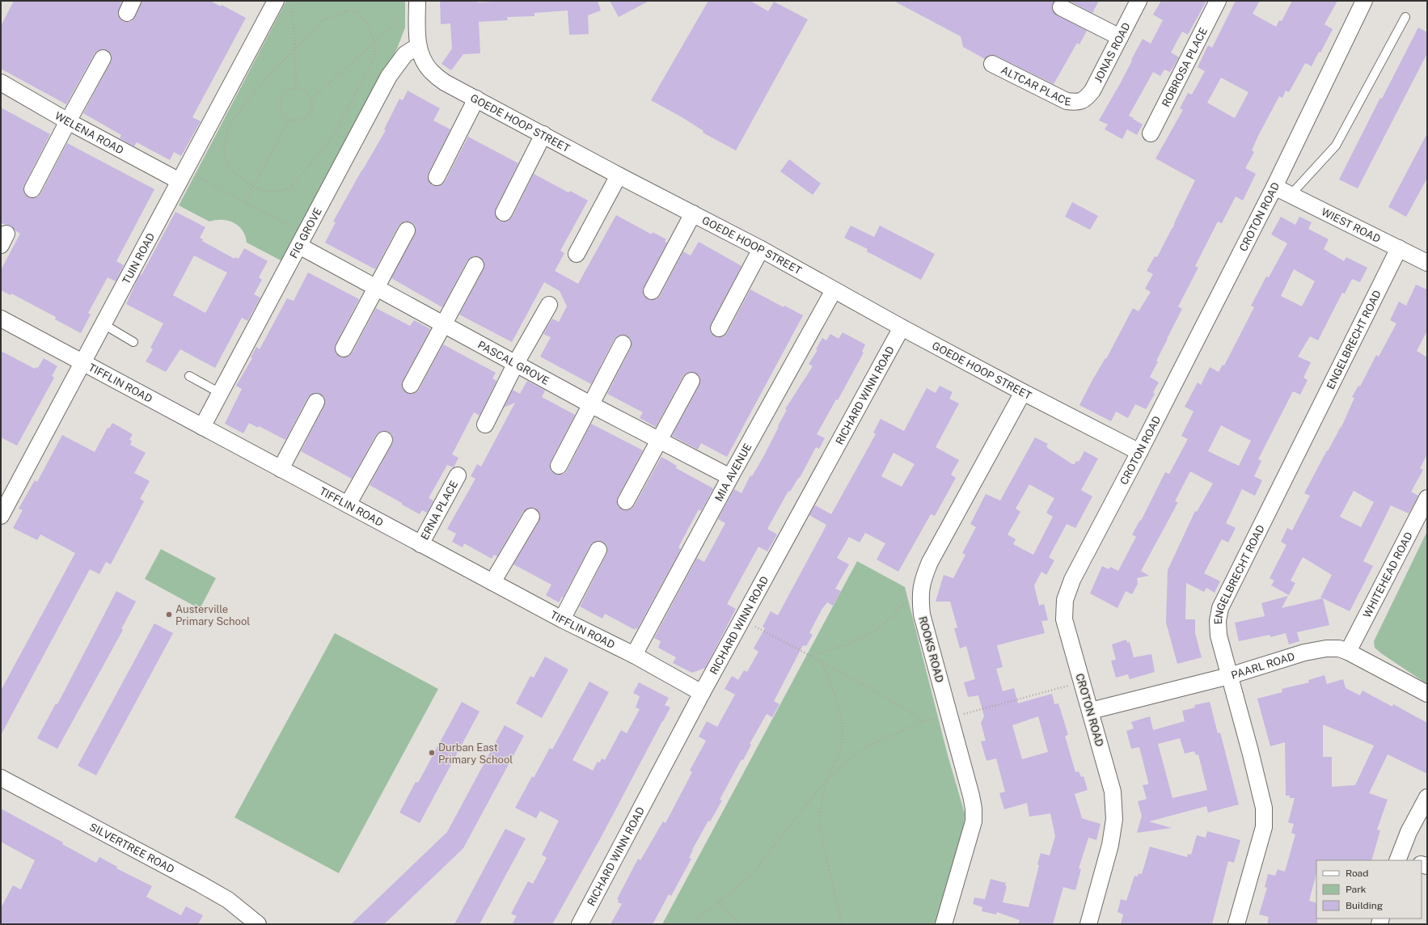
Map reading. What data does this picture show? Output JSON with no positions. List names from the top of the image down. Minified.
{"streets":{"street":["JONAS ROAD","ROBROSA PLACE","ALTCAR PLACE","GOEDE HOOP STREET","WELENA ROAD","CROTON ROAD","WIEST ROAD","FIG GROVE","TUIN ROAD","ENGELBRECHT ROAD","PASCAL GROVE","TIFFLIN ROAD","RICHARD WINN ROAD","MIA AVENUE","ERNA PLACE","WHITEHEAD ROAD","ROOKS ROAD","PAARL ROAD","SILVERTREE ROAD"]},"crossings":[["JONAS ROAD","ALTCAR PLACE"],["GOEDE HOOP STREET","CROTON ROAD"],["GOEDE HOOP STREET","FIG GROVE"],["GOEDE HOOP STREET","RICHARD WINN ROAD"],["GOEDE HOOP STREET","MIA AVENUE"],["GOEDE HOOP STREET","ROOKS ROAD"],["WELENA ROAD","TUIN ROAD"],["CROTON ROAD","WIEST ROAD"],["CROTON ROAD","PAARL ROAD"],["WIEST ROAD","ENGELBRECHT ROAD"],["FIG GROVE","PASCAL GROVE"],["FIG GROVE","TIFFLIN ROAD"],["TUIN ROAD","TIFFLIN ROAD"],["ENGELBRECHT ROAD","PAARL ROAD"],["PASCAL GROVE","MIA AVENUE"],["TIFFLIN ROAD","RICHARD WINN ROAD"],["TIFFLIN ROAD","MIA AVENUE"],["TIFFLIN ROAD","ERNA PLACE"],["WHITEHEAD ROAD","PAARL ROAD"]],"places":["Austerville Primary School","Durban East Primary School"],"legend":["Road","Park","Building"]}
